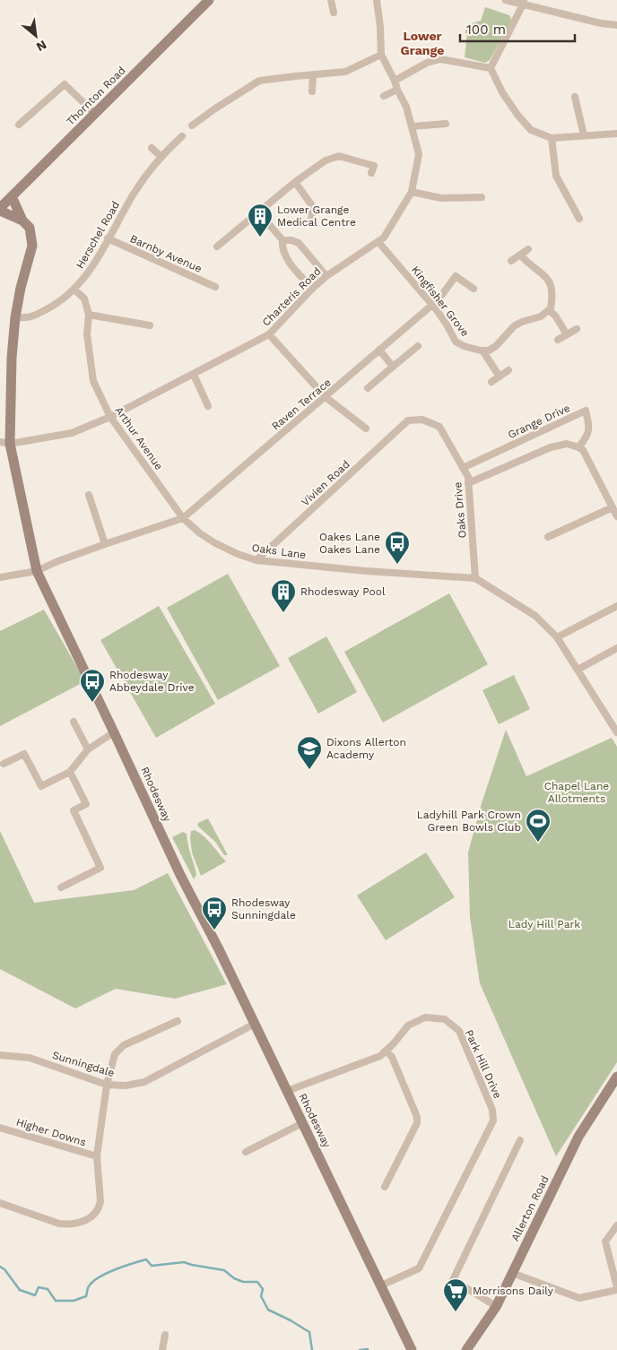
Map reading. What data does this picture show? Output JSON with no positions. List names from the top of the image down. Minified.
{"streets":{"street":["Thornton Road","Herschel Road","Barnby Avenue","Charteris Road","Kingfisher Grove","Raven Terrace","Grange Drive","Arthur Avenue","Vivien Road","Oaks Drive","Oaks Lane","Rhodesway","Sunningdale","Park Hill Drive","Higher Downs","Allerton Road"]},"crossings":[["Thornton Road","Rhodesway"],["Herschel Road","Barnby Avenue"],["Herschel Road","Arthur Avenue"],["Herschel Road","Rhodesway"],["Charteris Road","Kingfisher Grove"],["Charteris Road","Arthur Avenue"],["Charteris Road","Rhodesway"],["Kingfisher Grove","Raven Terrace"],["Raven Terrace","Arthur Avenue"],["Raven Terrace","Oaks Lane"],["Grange Drive","Oaks Drive"],["Arthur Avenue","Oaks Lane"],["Vivien Road","Oaks Drive"],["Vivien Road","Oaks Lane"],["Oaks Drive","Oaks Lane"],["Rhodesway","Sunningdale"],["Rhodesway","Park Hill Drive"]],"districts":["Lower Grange"],"parks":["Chapel Lane Allotments","Lady Hill Park"],"places":{"building":["Lower Grange Medical Centre","Rhodesway Pool"],"bus stop":["Oakes Lane Oakes Lane","Rhodesway Abbeydale Drive","Rhodesway Sunningdale"],"school or university":["Dixons Allerton Academy"],"sports":["Ladyhill Park Crown Green Bowls Club"],"supermarket":["Morrisons Daily"]},"scale_bar":"100 m","north":"bottom right"}
